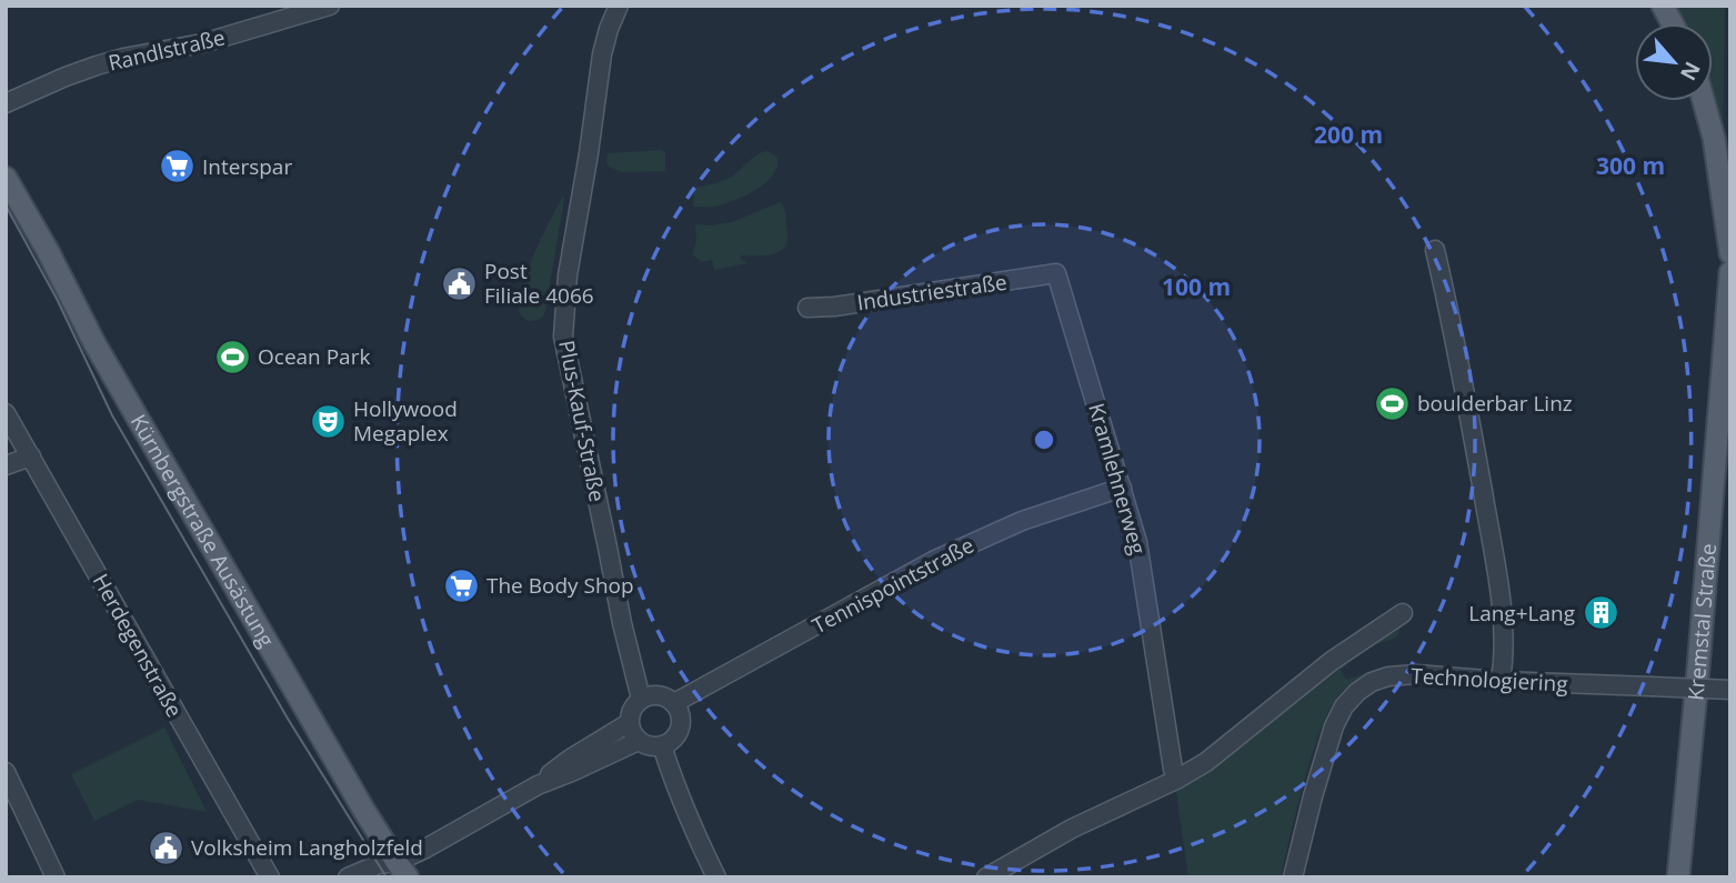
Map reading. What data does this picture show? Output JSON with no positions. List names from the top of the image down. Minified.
{"streets":{"main road":["Kürnbergstraße Ausästung","Kremstal Straße"],"street":["Randlstraße","Industriestraße","Plus-Kauf-Straße","Kramlehnerweg","Tennispointstraße","Herdegenstraße","Technologiering"]},"crossings":[["Industriestraße","Kramlehnerweg"],["Plus-Kauf-Straße","Tennispointstraße"],["Kramlehnerweg","Tennispointstraße"]],"places":{"supermarket":["Interspar","The Body Shop"],"public building":["Post Filiale 4066","Volksheim Langholzfeld"],"sports":["Ocean Park","boulderbar Linz"],"theatre":["Hollywood Megaplex"],"building":["Lang+Lang"]},"north":"bottom right","rings":["200 m","300 m","100 m"]}
